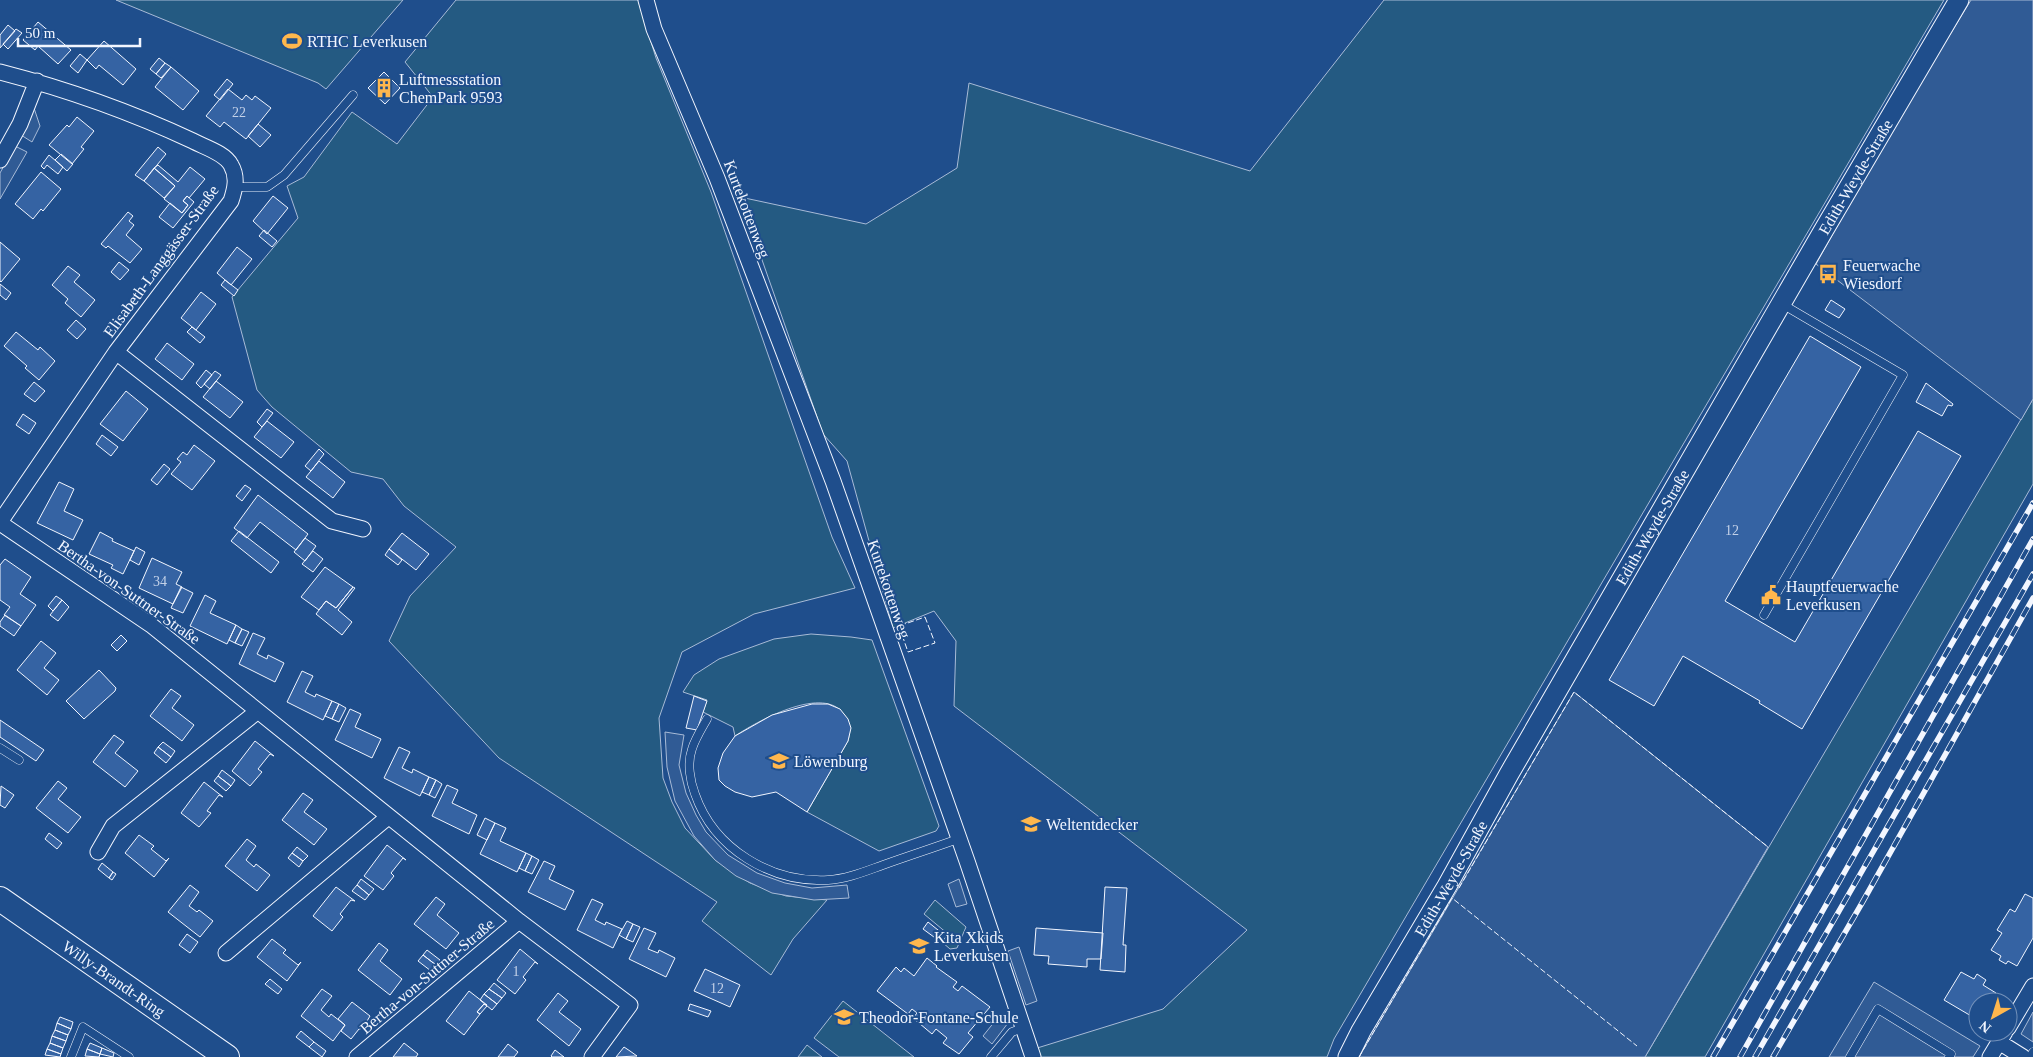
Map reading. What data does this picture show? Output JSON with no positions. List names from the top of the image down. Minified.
{"streets":{"main road":["Willy-Brandt-Ring"],"street":["Edith-Weyde-Straße","Kurtekottenweg","Elisabeth-Langgässer-Straße","Bertha-von-Suttner-Straße"]},"crossings":[["Elisabeth-Langgässer-Straße","Bertha-von-Suttner-Straße"]],"places":{"sports":["RTHC Leverkusen"],"building":["Luftmessstation ChemPark 9593"],"bus stop":["Feuerwache Wiesdorf"],"public building":["Hauptfeuerwache Leverkusen"],"school or university":["Löwenburg","Weltentdecker","Kita Xkids Leverkusen","Theodor-Fontane-Schule"]},"house_numbers":["22","12","34","1","12"],"scale_bar":"50 m","north":"bottom left"}
